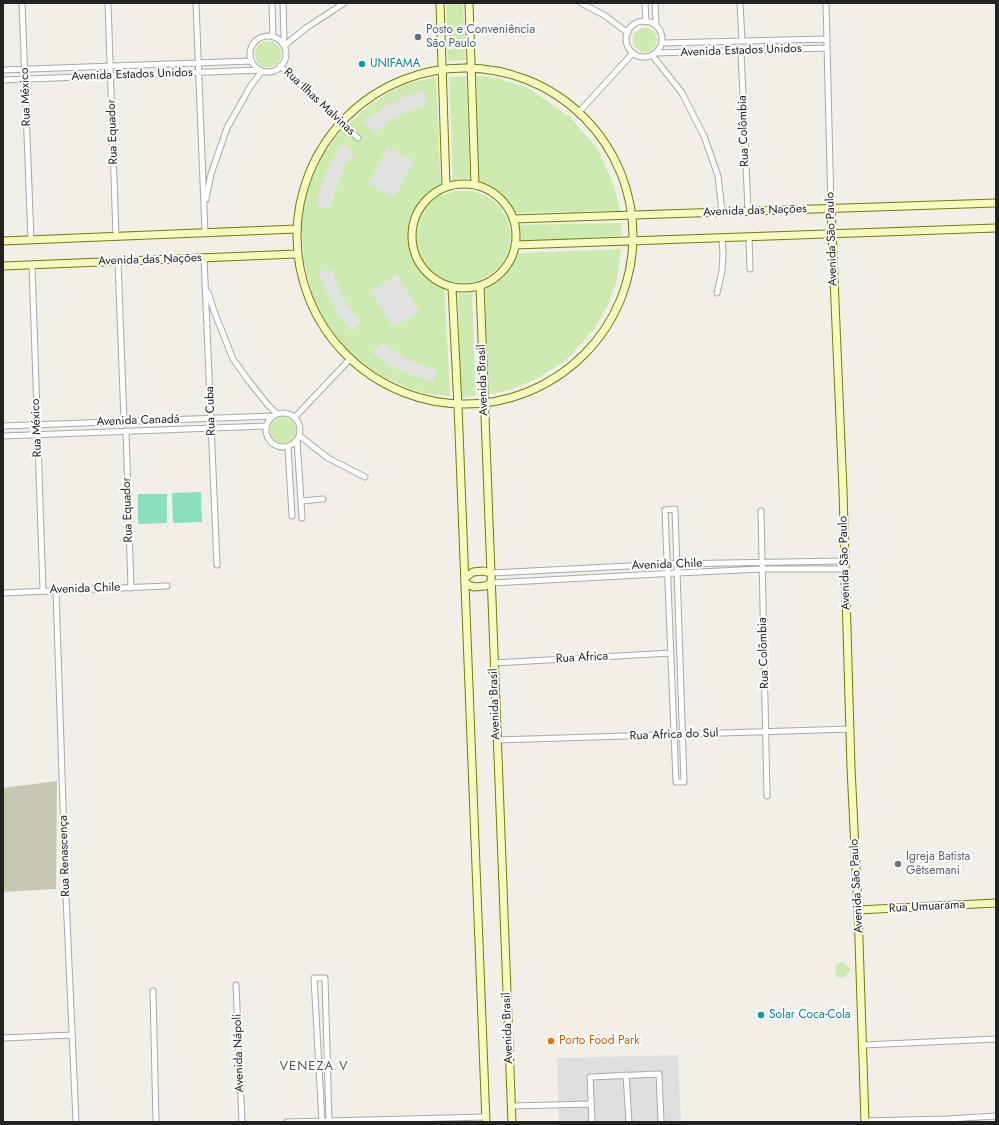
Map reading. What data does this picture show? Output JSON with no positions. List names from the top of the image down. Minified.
{"streets":{"main road":["Avenida das Nações","Avenida São Paulo","Avenida Brasil","Rua Umuarama"],"street":["Avenida Estados Unidos","Rua México","Rua Ilhas Malvinas","Rua Colômbia","Rua Equador","Rua Cuba","Avenida Canadá","Avenida Chile","Rua Africa","Rua Africa do Sul","Rua Renascença","Avenida Nápoli"]},"crossings":[["Avenida Estados Unidos","Rua México"],["Avenida Estados Unidos","Rua Ilhas Malvinas"],["Avenida Estados Unidos","Rua Colômbia"],["Avenida Estados Unidos","Rua Equador"],["Avenida Estados Unidos","Avenida São Paulo"],["Rua México","Avenida das Nações"],["Rua México","Avenida Canadá"],["Rua México","Avenida Chile"],["Rua Colômbia","Avenida das Nações"],["Rua Colômbia","Avenida Chile"],["Rua Colômbia","Rua Africa do Sul"],["Rua Equador","Avenida das Nações"],["Rua Equador","Avenida Canadá"],["Rua Equador","Avenida Chile"],["Avenida das Nações","Avenida São Paulo"],["Avenida das Nações","Avenida Brasil"],["Avenida das Nações","Rua Cuba"],["Avenida São Paulo","Avenida Chile"],["Avenida São Paulo","Rua Africa do Sul"],["Avenida São Paulo","Rua Umuarama"],["Avenida Brasil","Avenida Chile"],["Avenida Brasil","Rua Africa"],["Avenida Brasil","Rua Africa do Sul"],["Rua Cuba","Avenida Canadá"],["Avenida Chile","Rua Renascença"]],"districts":["VENEZA V"],"places":["Posto e Conveniência São Paulo","UNIFAMA","Igreja Batista Gêtsemani","Solar Coca-Cola","Porto Food Park"]}
